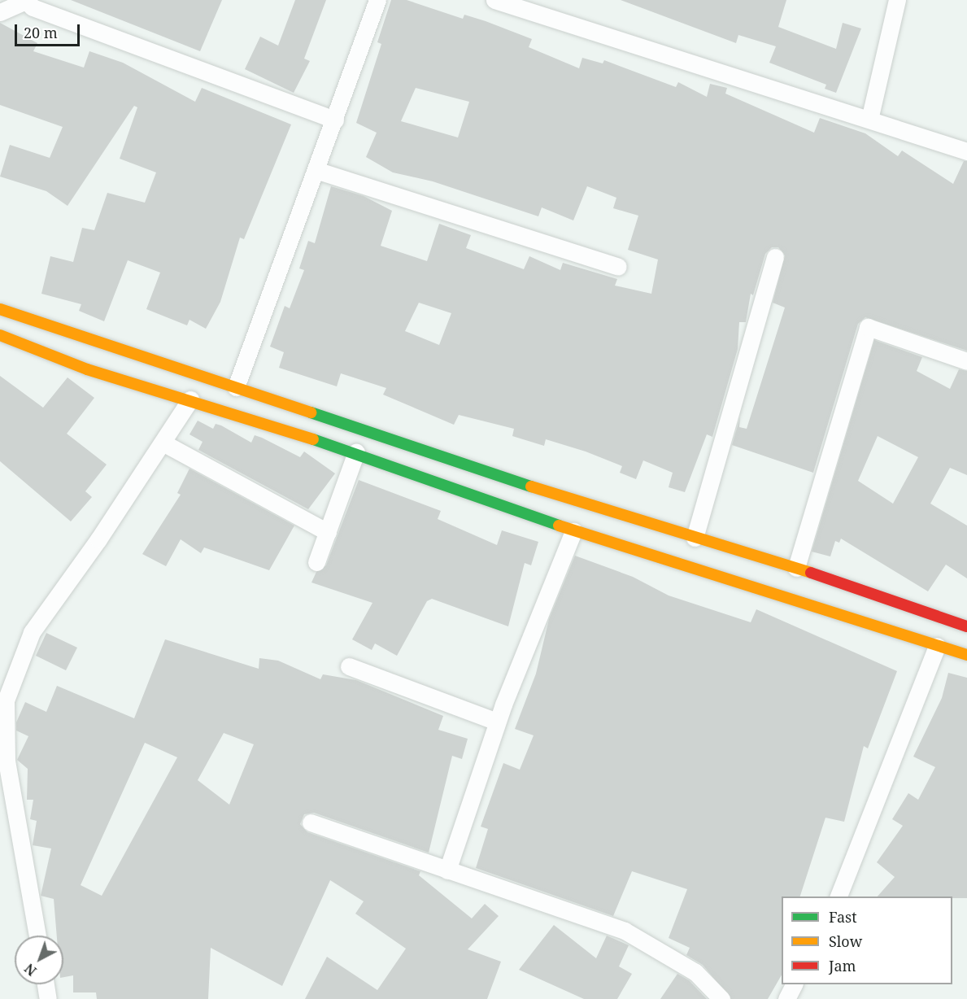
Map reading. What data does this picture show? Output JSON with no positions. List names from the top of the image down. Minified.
{"legend":["Fast","Slow","Jam"],"scale_bar":"20 m","north":"bottom left"}
